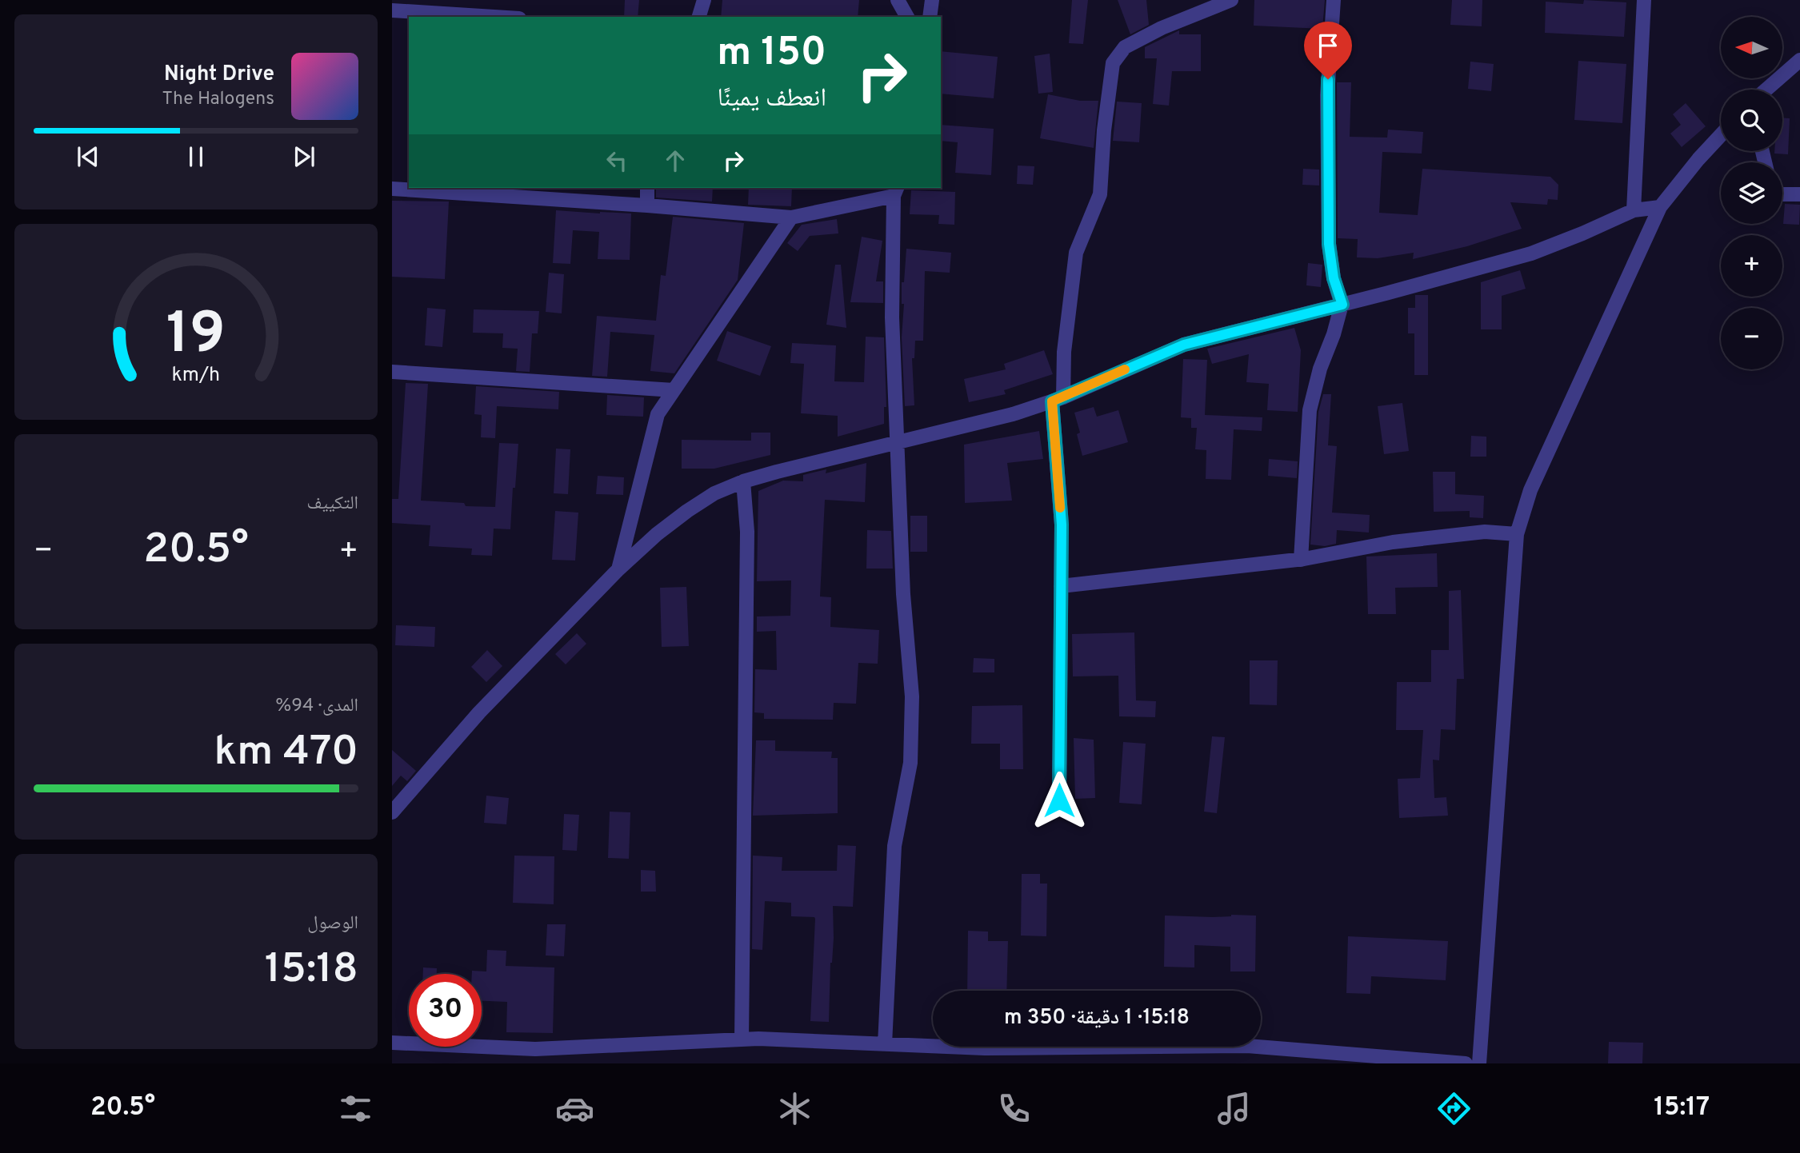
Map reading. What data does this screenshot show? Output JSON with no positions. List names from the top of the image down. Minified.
{"north":"left","page":{"map_buttons":["+","−"],"turn":["150 m","انعطف يمينًا"],"song":["Night Drive","The Halogens"],"tile":["التكييف",["المدى · 94%","470 km"],["الوصول","15:18"]],"heat":["−","20.5°","+"],"limit":"30","trip":"15:18 · 1 دقيقة · 350 m","tabs":["15:17","20.5°"],"gauge":["19","km/h"]}}
